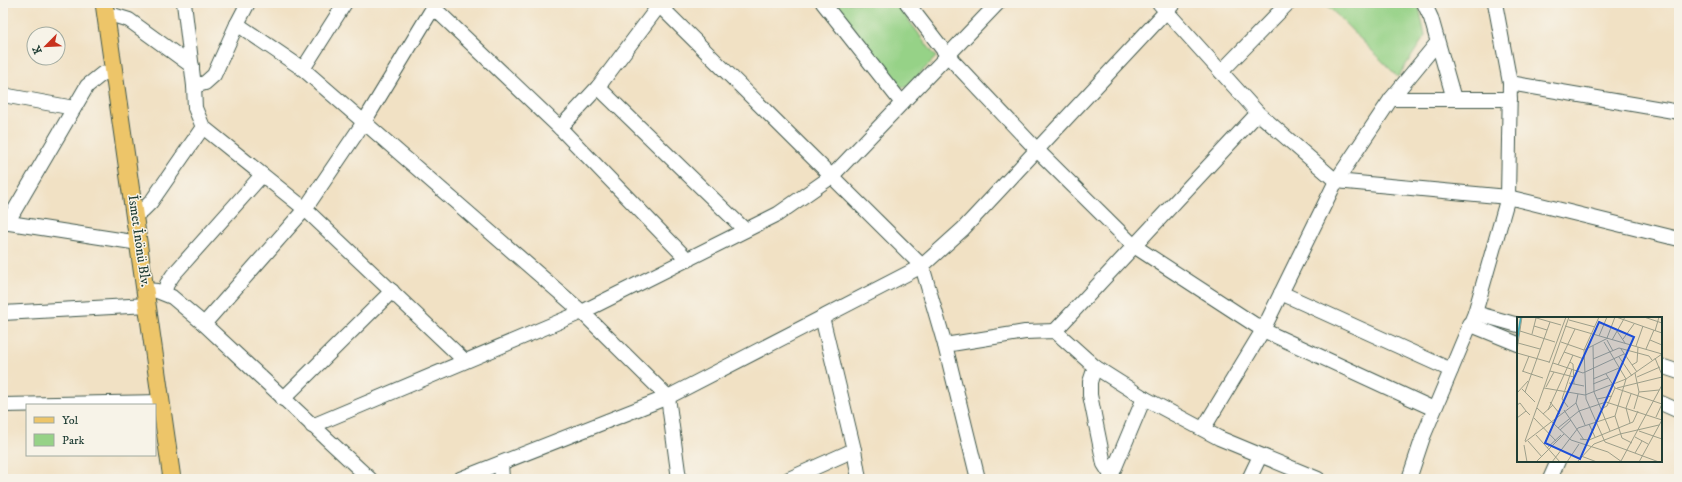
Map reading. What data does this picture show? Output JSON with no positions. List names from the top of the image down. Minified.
{"streets":{"main road":["İsmet İnönü Blv."]},"legend":["Yol","Park"],"north":"bottom left"}
